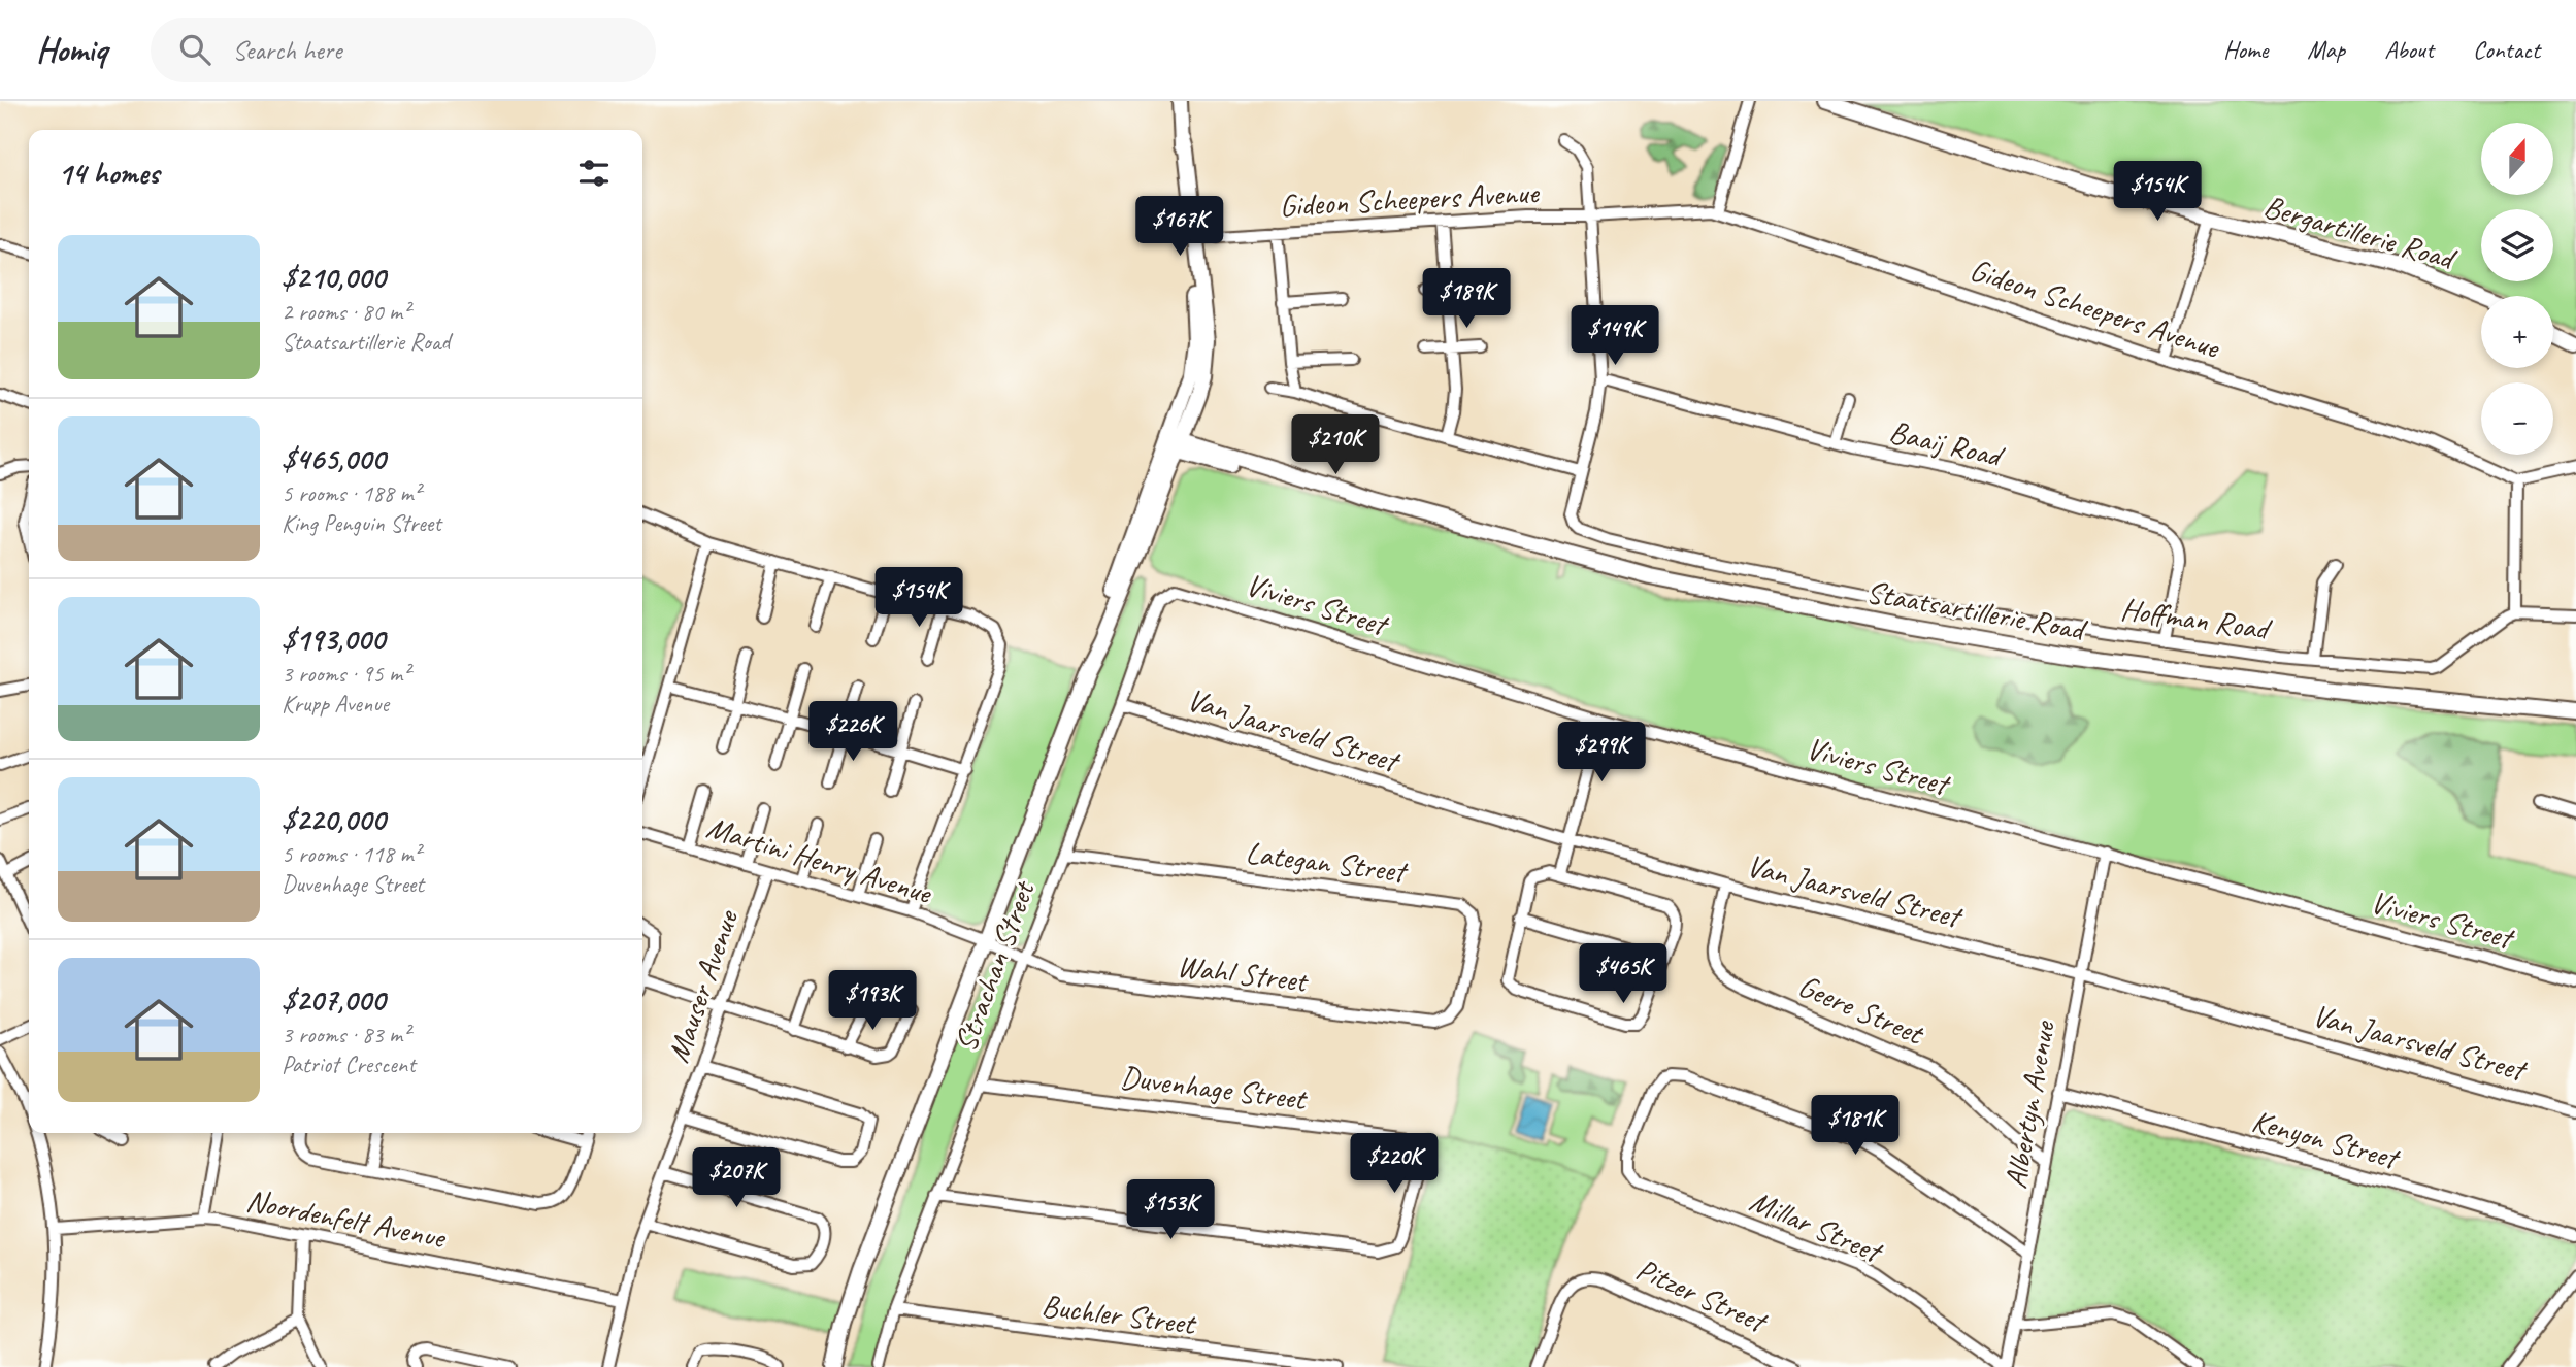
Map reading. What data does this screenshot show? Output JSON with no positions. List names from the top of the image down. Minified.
{"streets":{"street":["Gideon Scheepers Avenue","Bergartillerie Road","Baaij Road","Viviers Street","Staatsartillerie Road","Hoffman Road","Van Jaarsveld Street","Martini Henry Avenue","Lategan Street","Strachan Street","Wahl Street","Mauser Avenue","Geere Street","Duvenhage Street","Albertyn Avenue","Kenyon Street","Noordenfelt Avenue","Millar Street","Pitzer Street","Buchler Street"]},"crossings":[["Gideon Scheepers Avenue","Strachan Street"],["Baaij Road","Hoffman Road"],["Viviers Street","Strachan Street"],["Viviers Street","Albertyn Avenue"],["Staatsartillerie Road","Strachan Street"],["Van Jaarsveld Street","Strachan Street"],["Van Jaarsveld Street","Geere Street"],["Van Jaarsveld Street","Albertyn Avenue"],["Martini Henry Avenue","Strachan Street"],["Martini Henry Avenue","Wahl Street"],["Martini Henry Avenue","Mauser Avenue"],["Lategan Street","Strachan Street"],["Lategan Street","Wahl Street"],["Strachan Street","Wahl Street"],["Strachan Street","Duvenhage Street"],["Strachan Street","Buchler Street"],["Mauser Avenue","Noordenfelt Avenue"],["Geere Street","Albertyn Avenue"],["Albertyn Avenue","Kenyon Street"],["Albertyn Avenue","Millar Street"]],"north":"top","page":{"header":"Homiq","search":"Search here","nav":["Home","Map","About","Contact"],"map_buttons":["+","−"],"heading":"14 homes","price":["$154K","$167K","$189K","$149K","$210K","$154K","$226K","$299K","$465K","$193K","$181K","$220K","$207K","$153K"],"list":[{"name":"$210,000","note":"2 rooms · 80 m² · Staatsartillerie Road"},{"name":"$465,000","note":"5 rooms · 188 m² · King Penguin Street"},{"name":"$193,000","note":"3 rooms · 95 m² · Krupp Avenue"},{"name":"$220,000","note":"5 rooms · 118 m² · Duvenhage Street"},{"name":"$207,000","note":"3 rooms · 83 m² · Patriot Crescent"}]}}
